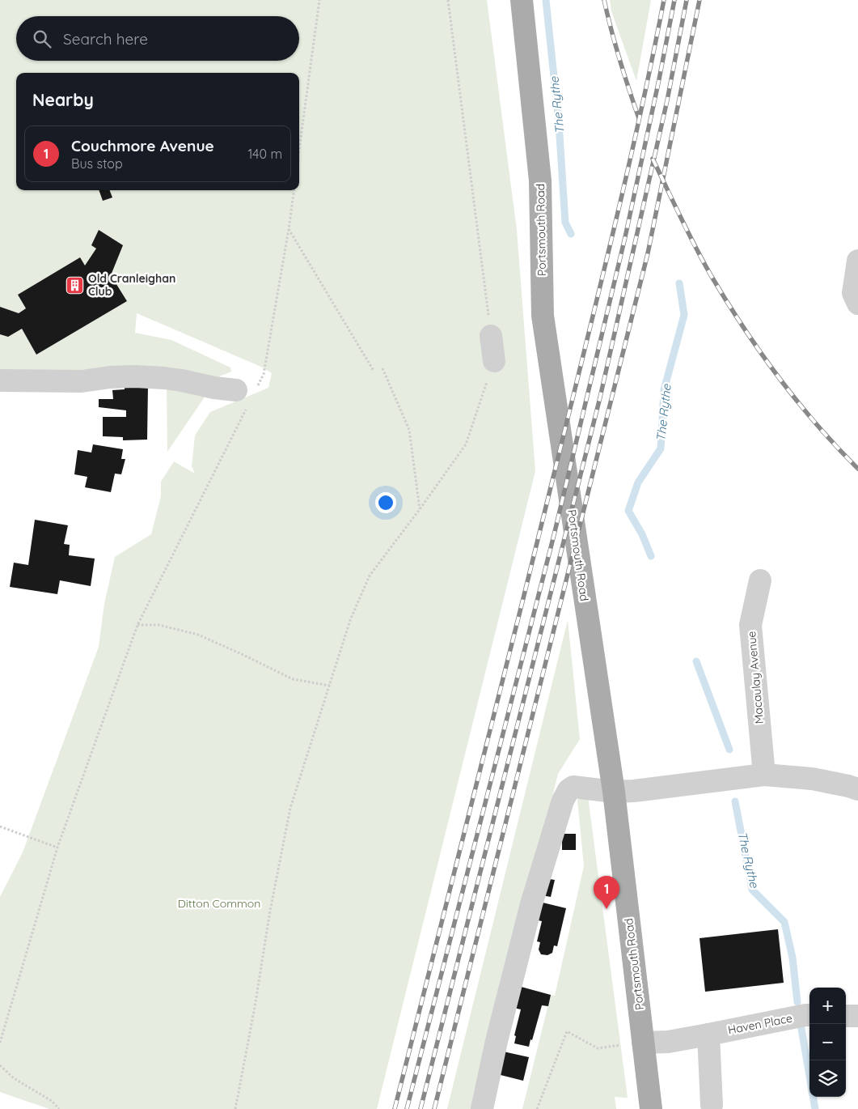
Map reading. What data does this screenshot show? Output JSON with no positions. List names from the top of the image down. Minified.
{"streets":{"main road":["Portsmouth Road"],"street":["Macaulay Avenue","Haven Place"]},"crossings":[["Portsmouth Road","Haven Place"]],"water":["The Rythe"],"parks":["Ditton Common"],"places":{"building":["Old Cranleighan Club"]},"page":{"search":"Search here","heading":"Nearby","list":[{"mark":"1","name":"Couchmore Avenue","note":"Bus stop","value":"140 m"}],"pins":"1","map_buttons":["+","−"]}}
